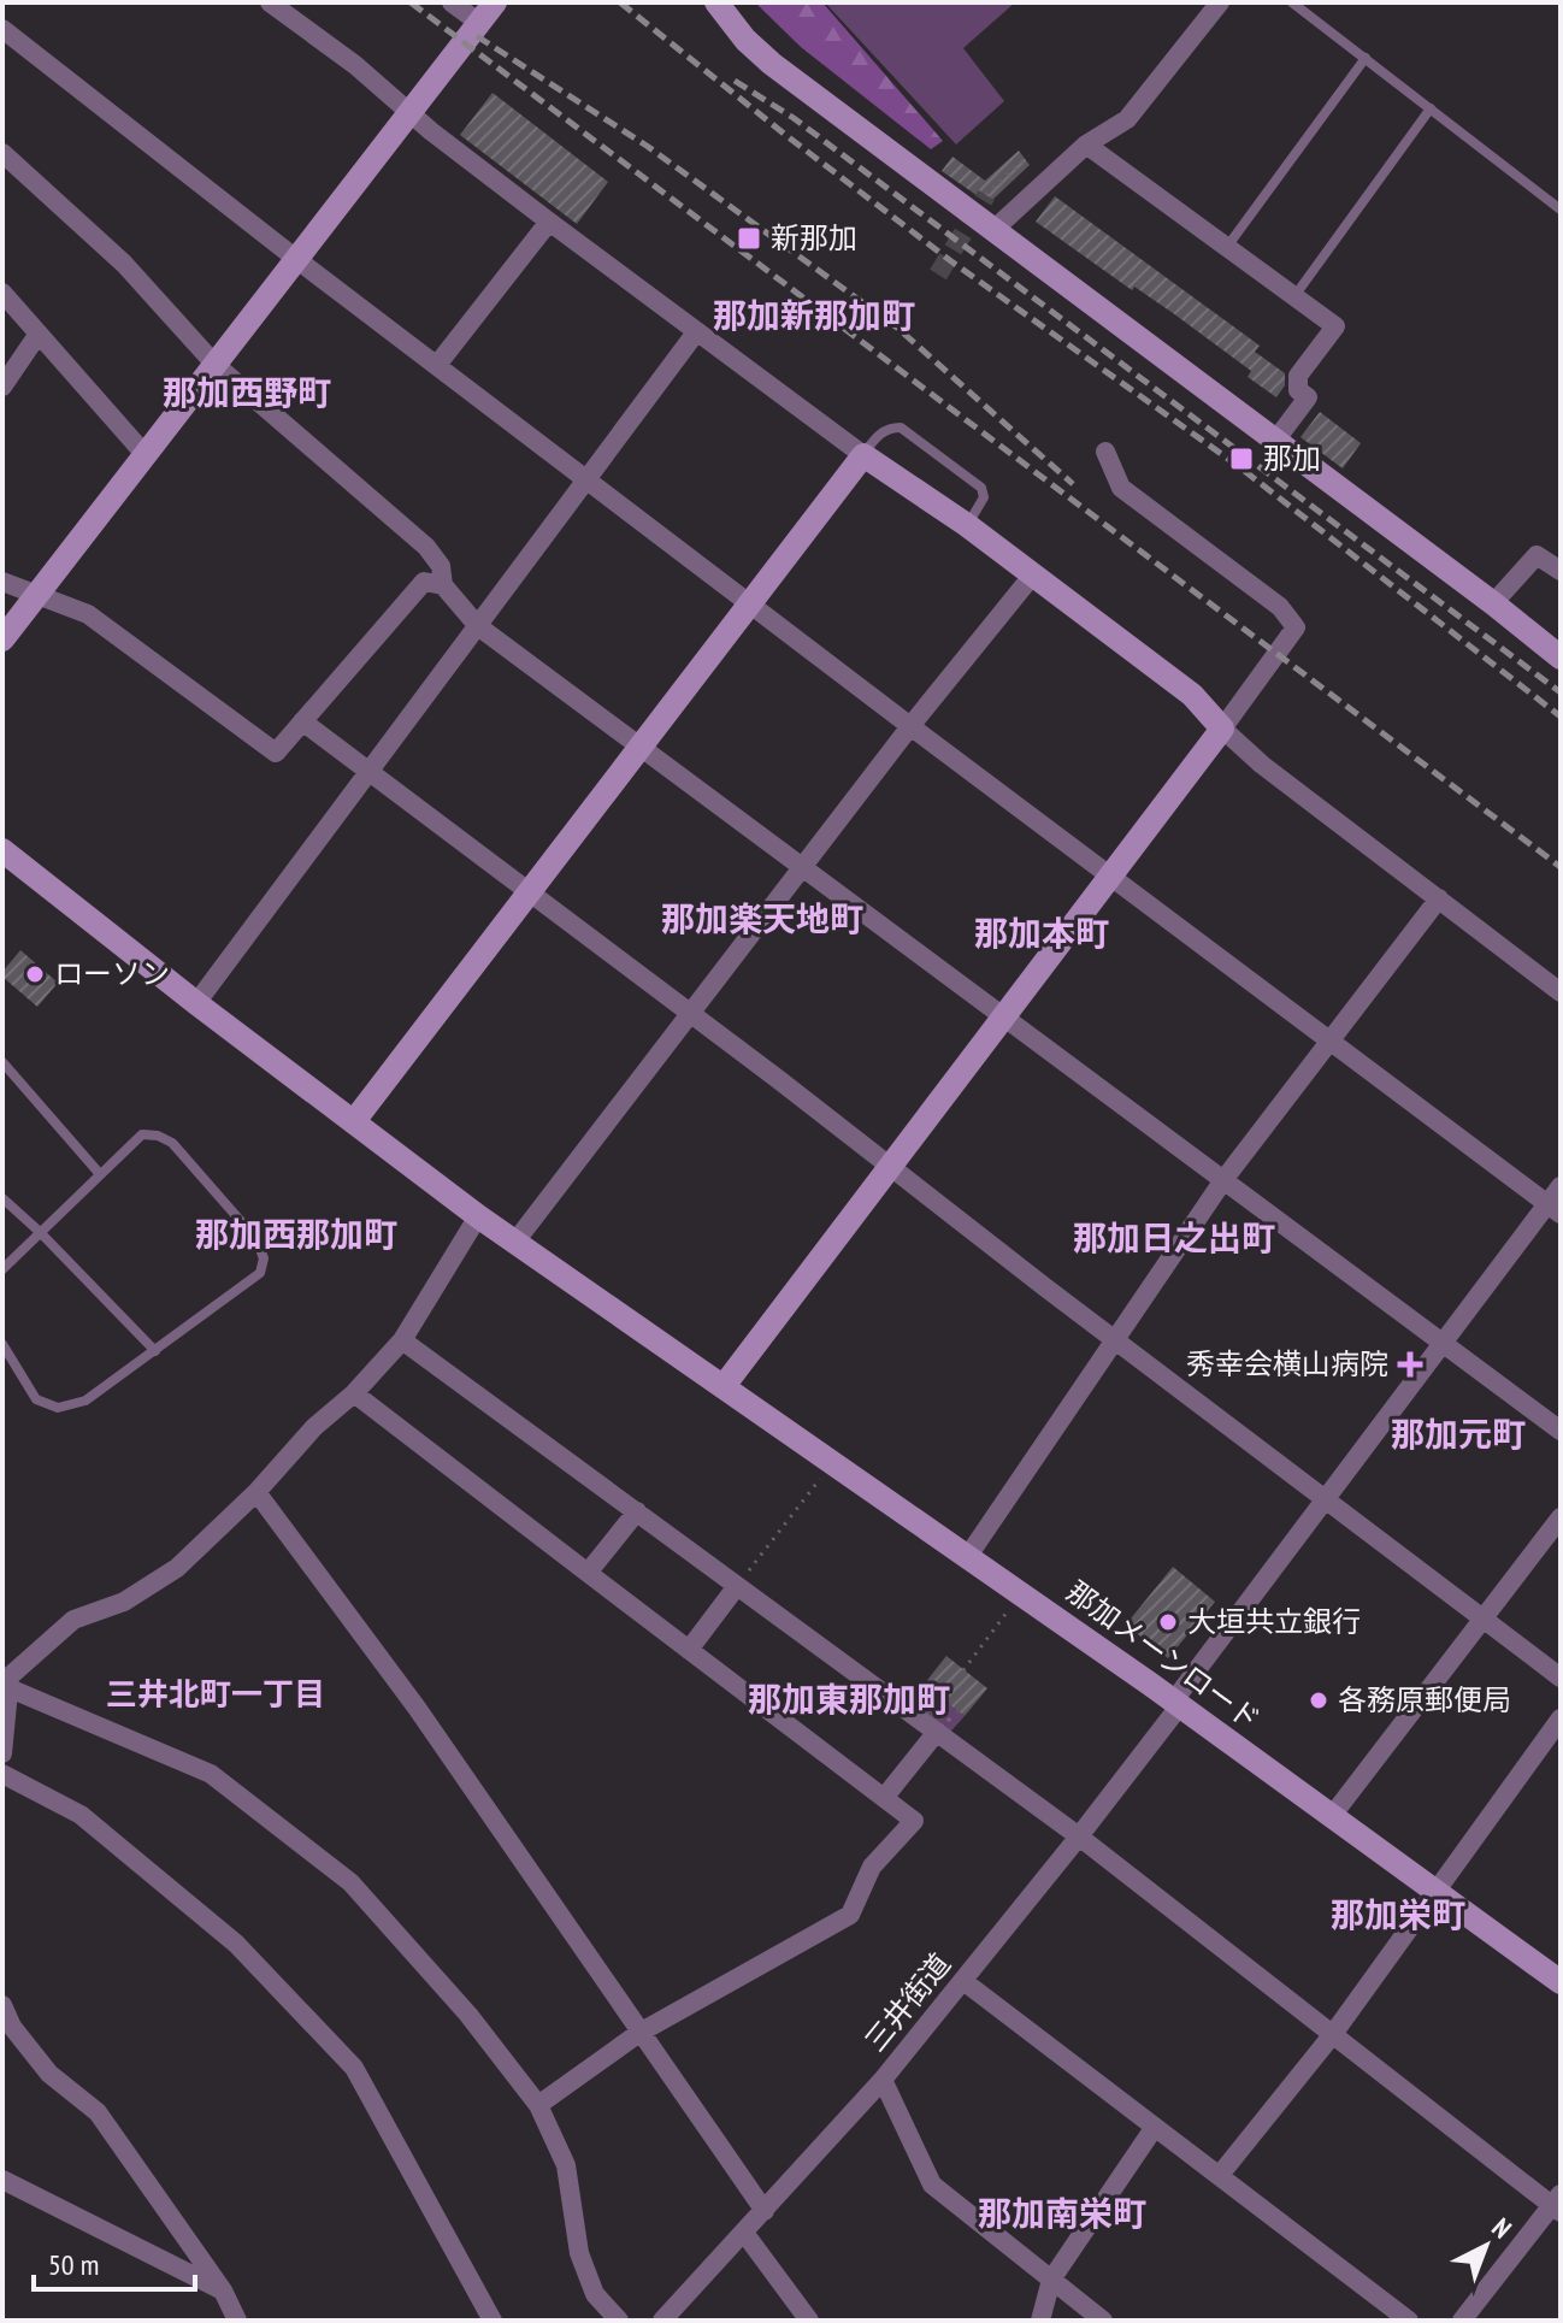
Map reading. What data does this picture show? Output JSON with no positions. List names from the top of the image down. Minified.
{"streets":{"street":["那加メーンロード","三井街道"]},"crossings":[["那加メーンロード","三井街道"]],"districts":["那加新那加町","那加西野町","那加楽天地町","那加本町","那加西那加町","那加日之出町","那加元町","三井北町一丁目","那加東那加町","那加栄町","那加南栄町"],"places":{"transit":["新那加","那加"],"other":["ローソン","大垣共立銀行","各務原郵便局"],"health":["秀幸会横山病院"]},"scale_bar":"50 m","north":"top right"}
